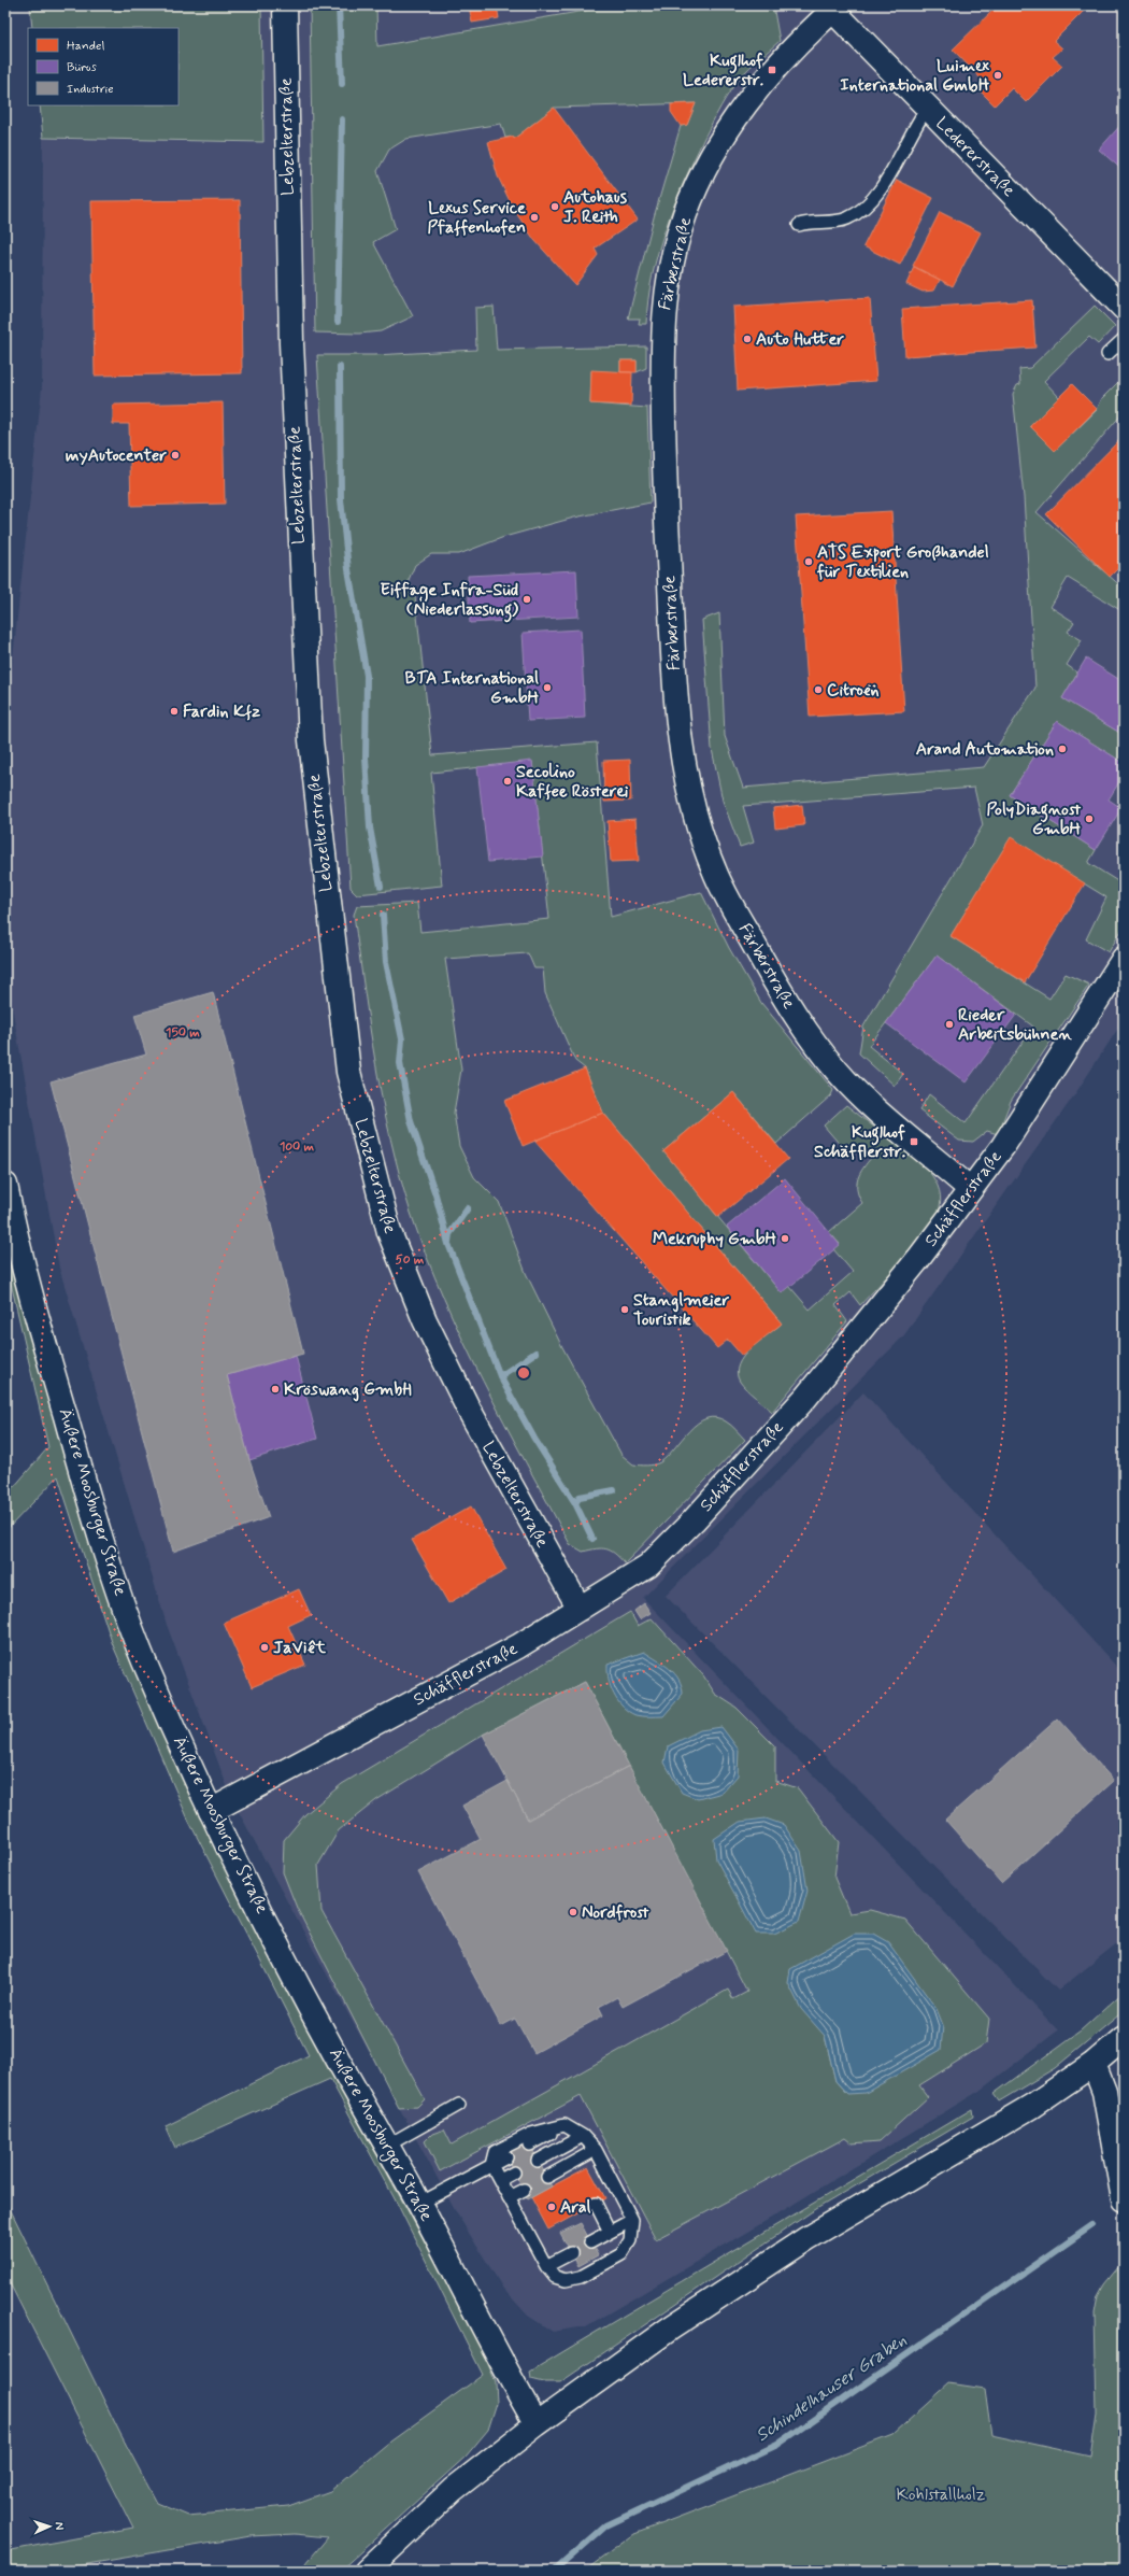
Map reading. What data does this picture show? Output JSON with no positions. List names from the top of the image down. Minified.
{"streets":{"street":["Lebzelterstraße","Ledererstraße","Färberstraße","Schäfflerstraße","Äußere Moosburger Straße"]},"crossings":[["Lebzelterstraße","Schäfflerstraße"],["Ledererstraße","Färberstraße"],["Färberstraße","Schäfflerstraße"],["Schäfflerstraße","Äußere Moosburger Straße"]],"water":["Schindelhauser Graben"],"parks":["Kohlstallholz"],"places":{"transit":["Kuglhof Ledererstr.","Kuglhof Schäfflerstr."],"other":["Luimex International GmbH","Autohaus J. Reith","Lexus Service Pfaffenhofen","Auto Hutter","myAutocenter","ATS Export Großhandel für Textilien","Eiffage Infra-Süd (Niederlassung)","BTA International GmbH","Citroën","Fardin Kfz","Arand Automation","Secolino Kaffee Rösterei","PolyDiagnost GmbH","Rieder Arbeitsbühnen","Mekruphy GmbH","Stanglmeier Touristik","Kröswang GmbH","JaViêt","Nordfrost","Aral"]},"legend":["Handel","Büros","Industrie"],"north":"right","rings":["150 m","100 m","50 m"]}
